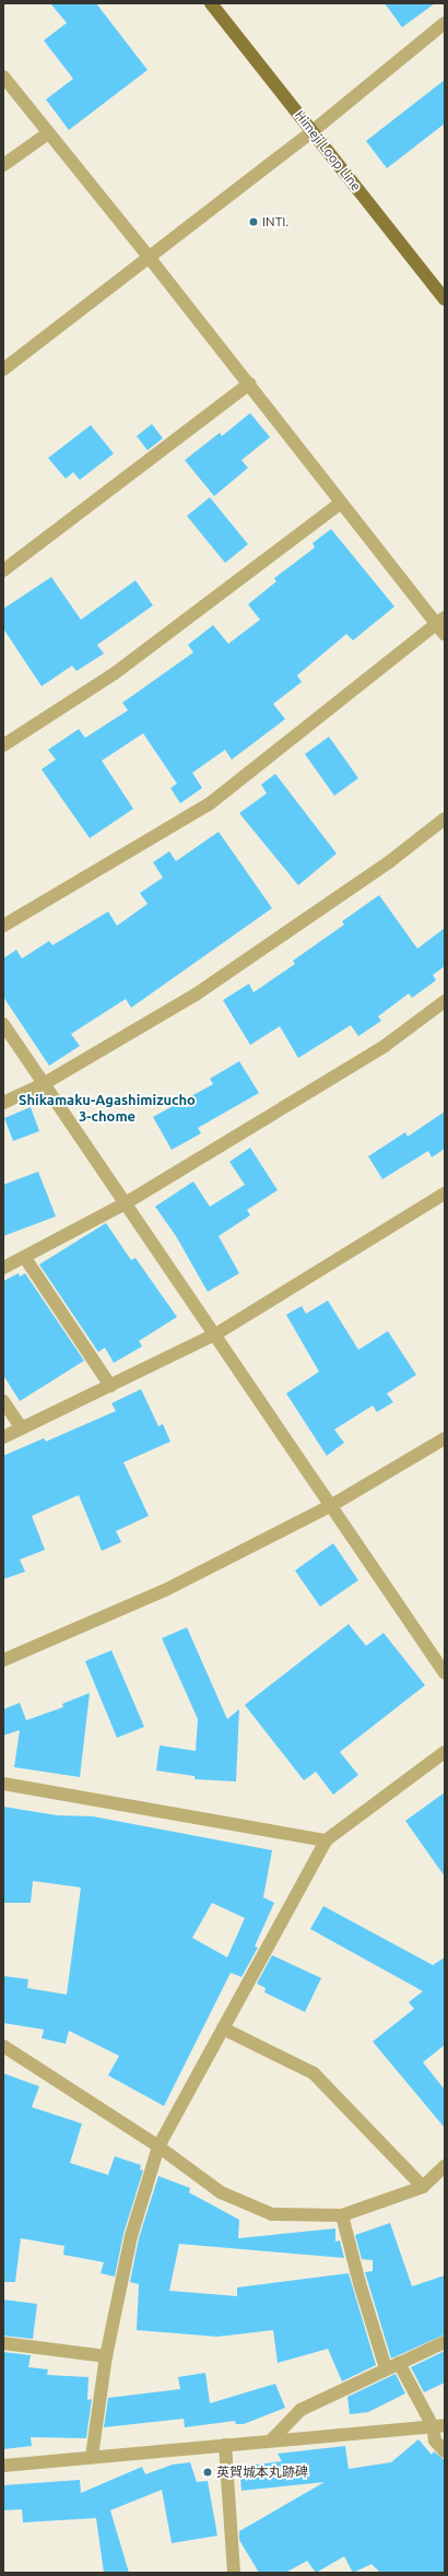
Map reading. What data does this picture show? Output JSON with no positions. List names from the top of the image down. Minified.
{"streets":{"main road":["Himeji Loop Line"]},"districts":["Shikamaku-Agashimizucho 3-chome"],"places":["INTI.","英賀城本丸跡碑"]}
